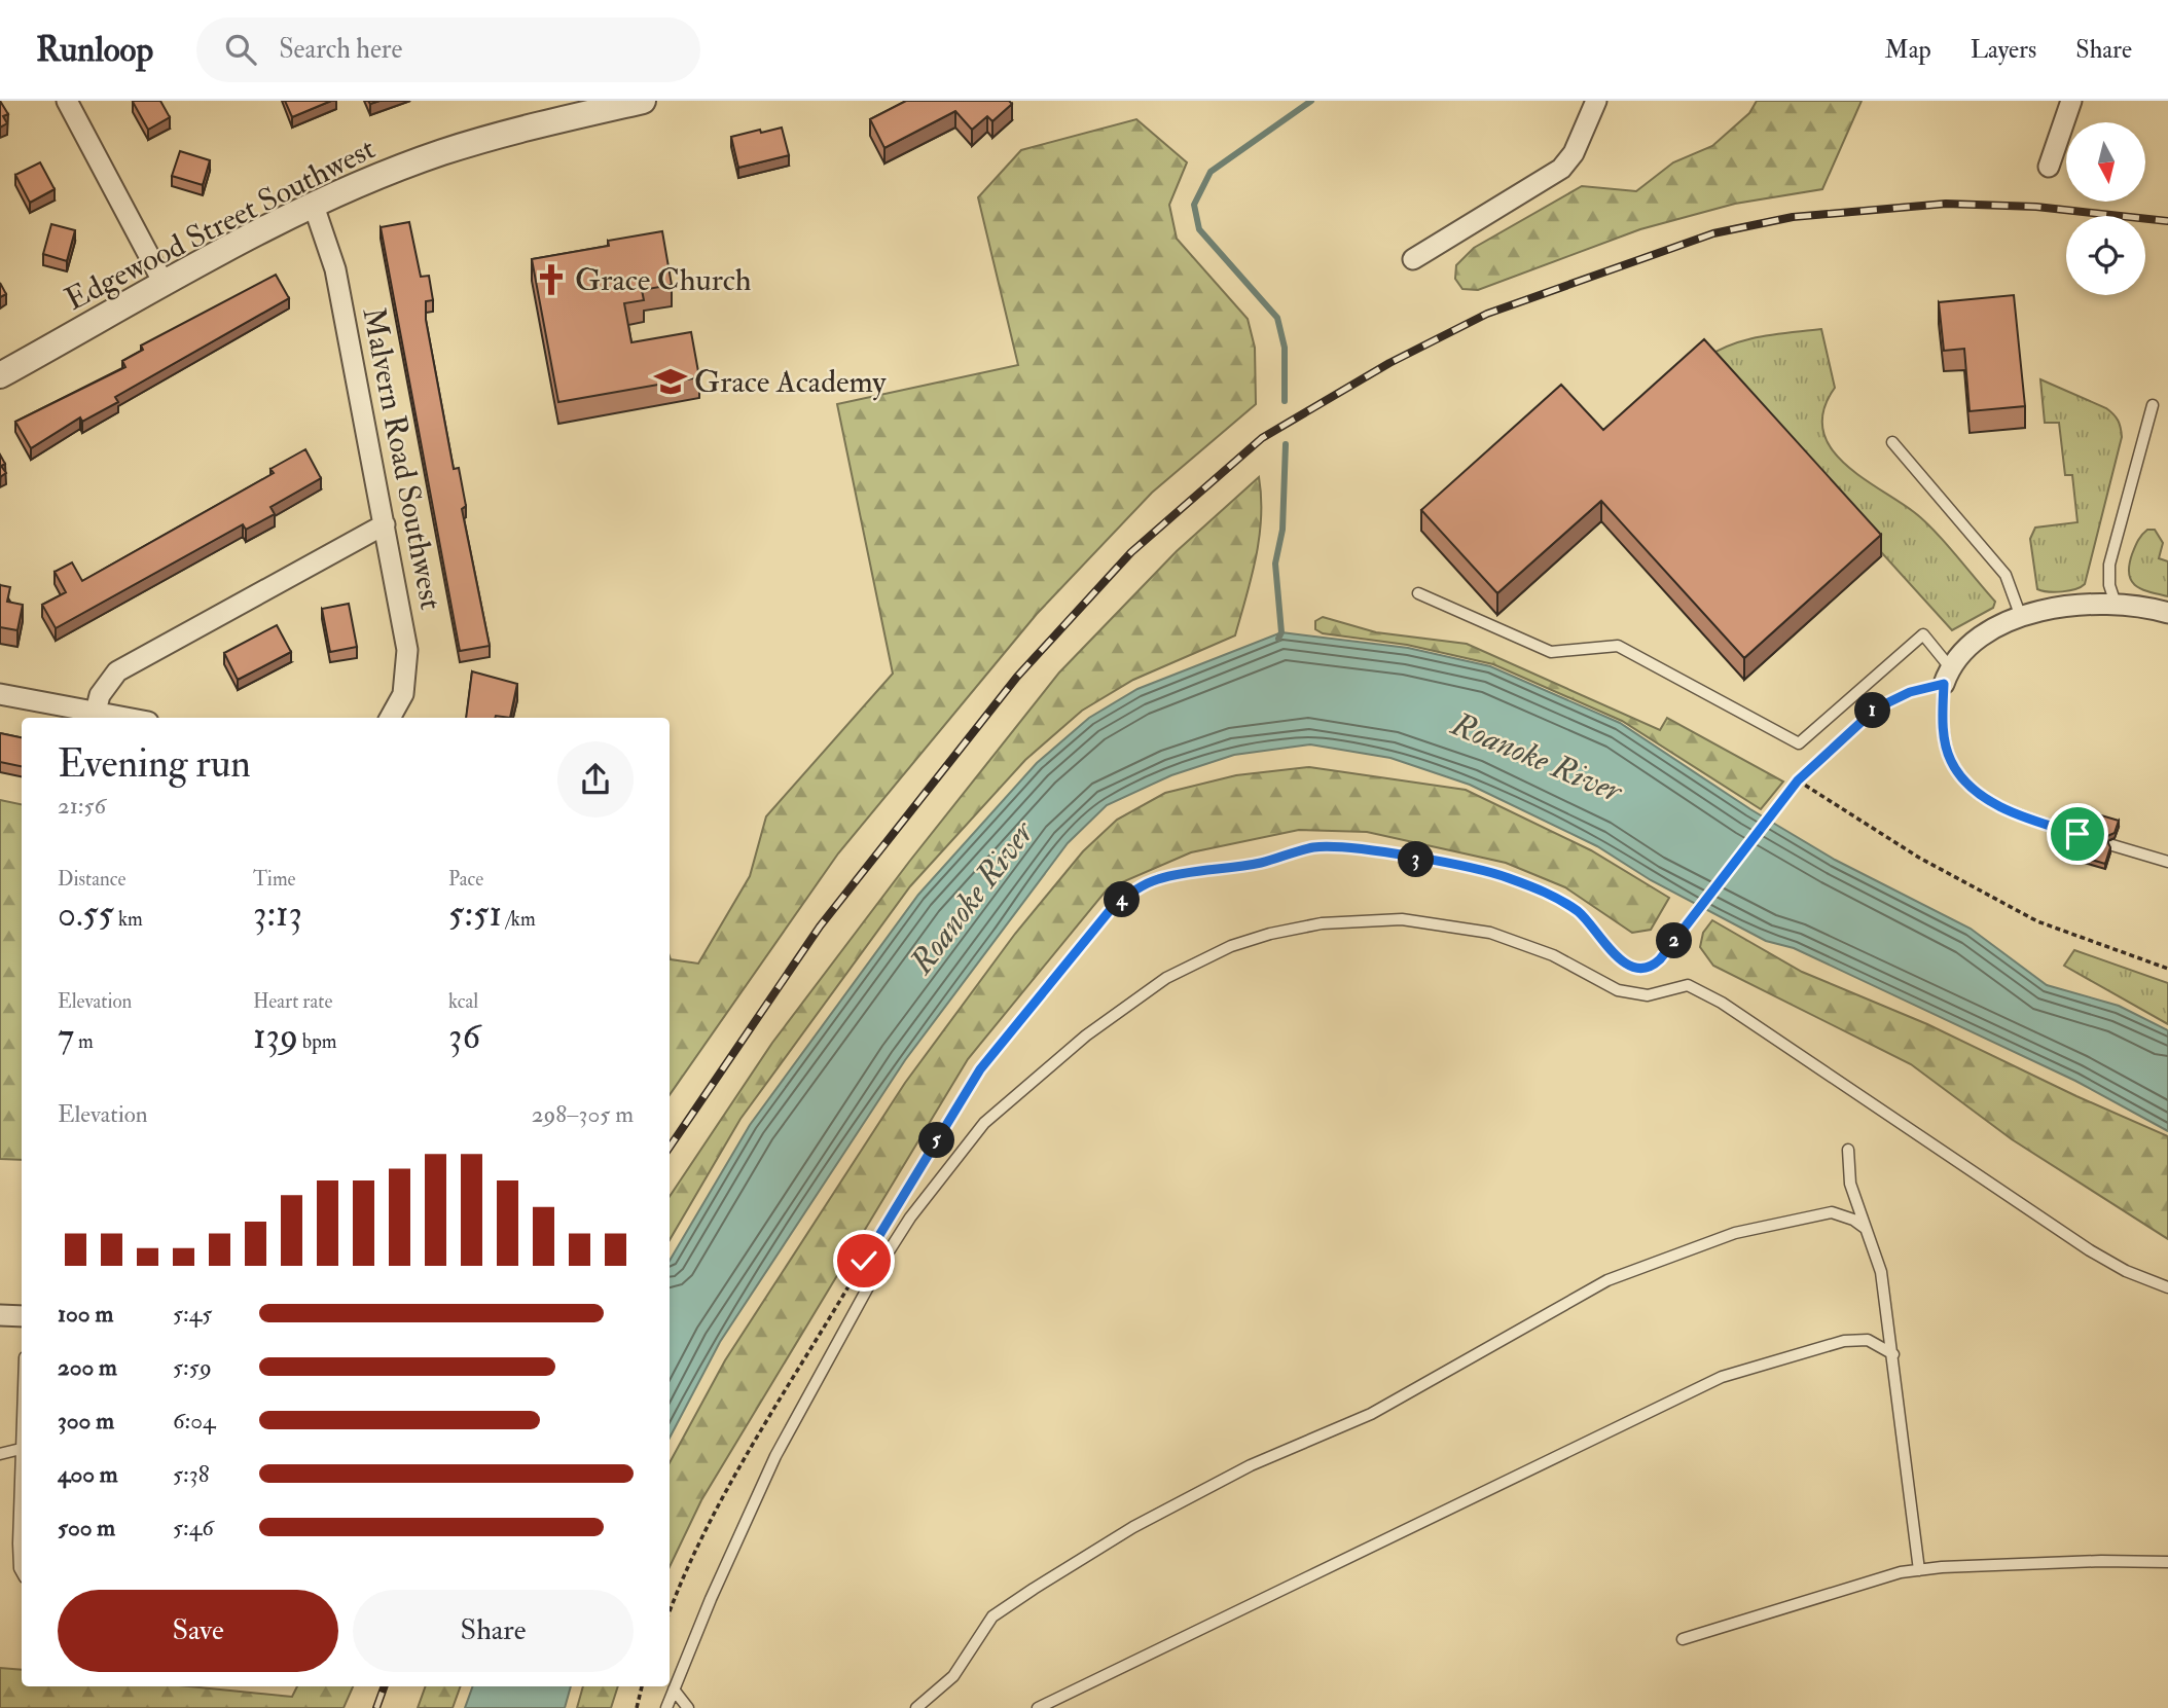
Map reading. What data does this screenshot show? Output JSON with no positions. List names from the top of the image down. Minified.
{"streets":{"street":["Edgewood Street Southwest","Malvern Road Southwest"]},"crossings":[["Edgewood Street Southwest","Malvern Road Southwest"]],"water":["Roanoke River"],"places":{"church":["Grace Church"],"school or university":["Grace Academy"]},"north":"bottom","page":{"header":"Runloop","search":"Search here","nav":["Map","Layers","Share"],"pins":["1","3","4","2","5"],"heading":["Evening run","21:56"],"stats":[["Distance","0.55 km"],["Time","3:13"],["Pace","5:51 /km"],["Elevation","7 m"],["Heart rate","139 bpm"],["kcal","36"]],"chart":["Elevation","298–305 m"],"list":[{"name":"100 m","note":"5:45"},{"name":"200 m","note":"5:59"},{"name":"300 m","note":"6:04"},{"name":"400 m","note":"5:38"},{"name":"500 m","note":"5:46"}],"buttons":["Save","Share"]}}
